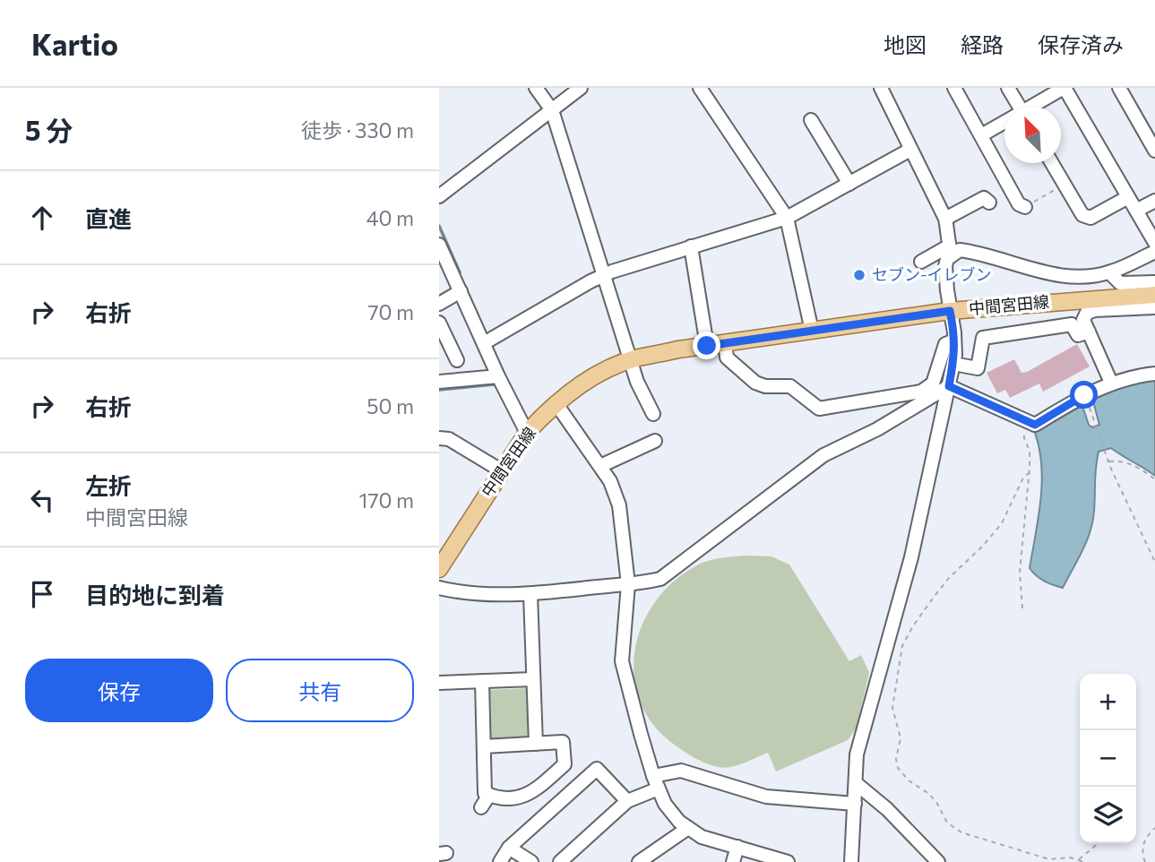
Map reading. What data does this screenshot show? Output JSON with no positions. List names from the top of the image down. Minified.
{"streets":{"main road":["中間宮田線"]},"places":["セブン-イレブン"],"north":"top left","page":{"header":"Kartio","nav":["地図","経路","保存済み"],"heading":["5 分","徒歩 · 330 m"],"list":[["直進","40 m"],["右折","70 m"],["右折","50 m"],["左折","中間宮田線","170 m"],"目的地に到着"],"buttons":["保存","共有"],"map_buttons":["+","−"]}}
